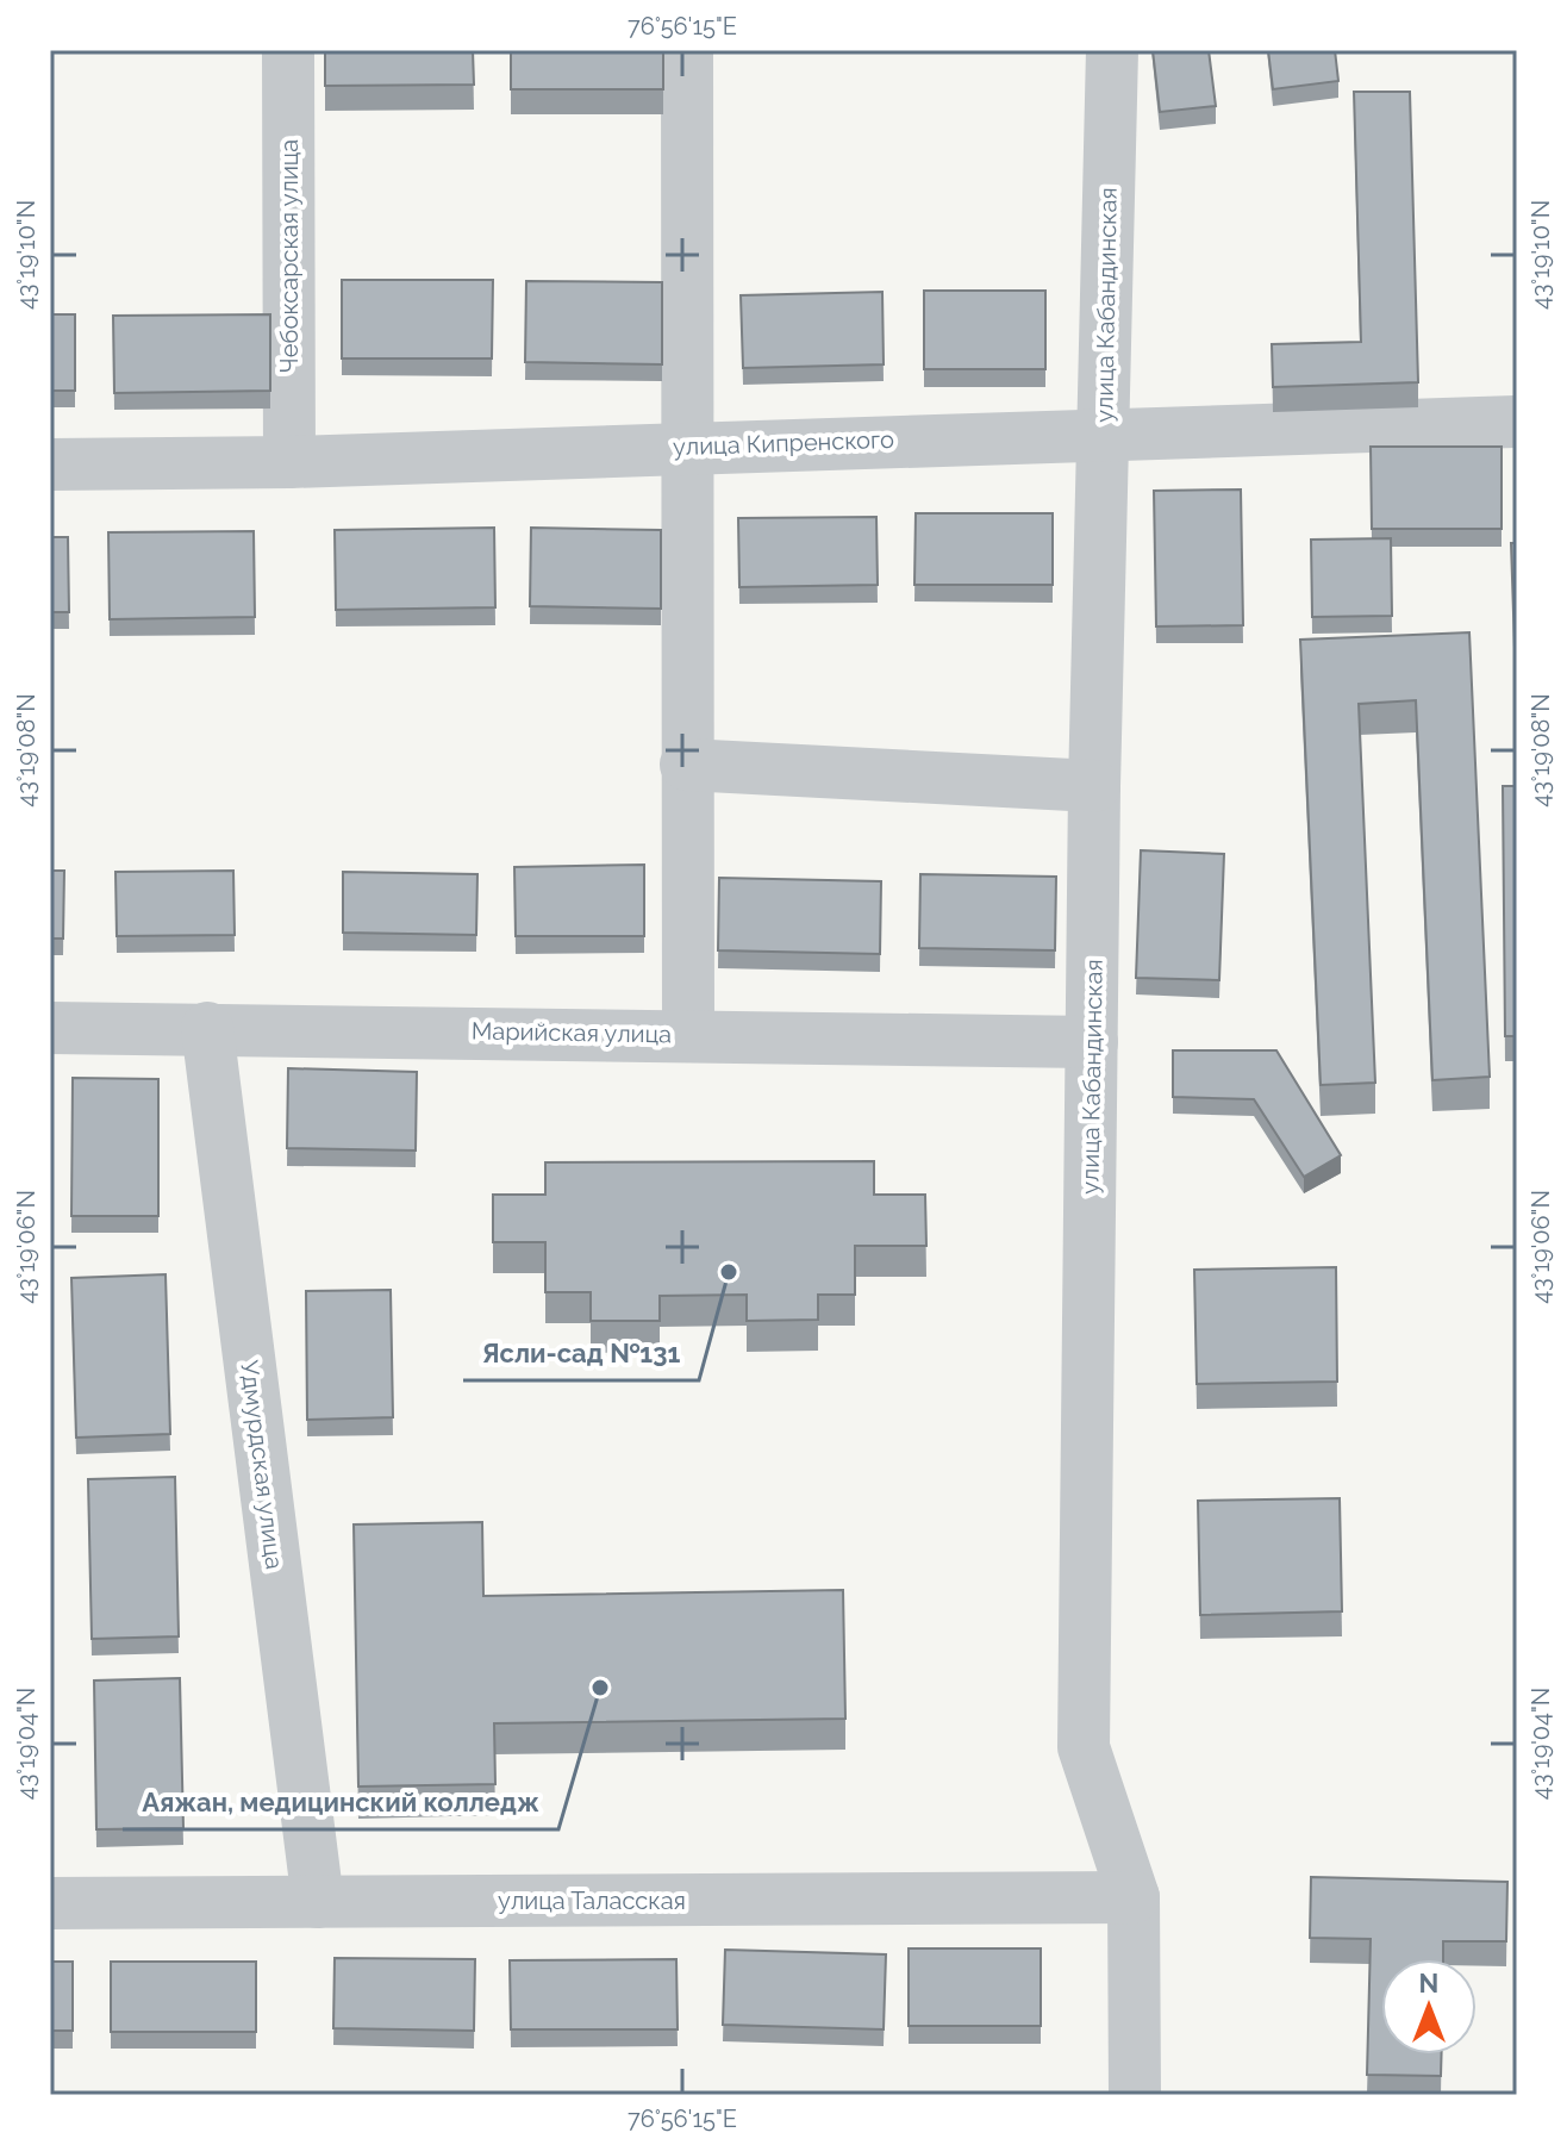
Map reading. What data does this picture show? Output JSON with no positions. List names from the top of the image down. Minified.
{"streets":{"street":["Чебоксарская улица","улица Кабандинская","улица Кипренского","Марийская улица","Удмурдская улица","улица Таласская"]},"crossings":[["Чебоксарская улица","улица Кипренского"],["улица Кабандинская","улица Кипренского"],["улица Кабандинская","Марийская улица"],["улица Кабандинская","улица Таласская"],["Марийская улица","Удмурдская улица"],["Удмурдская улица","улица Таласская"]],"places":["Ясли-сад №131","Аяжан, медицинский колледж"],"north":"top","coordinates":["76°56'15\"E","43°19'10\"N","43°19'08\"N","43°19'06\"N","43°19'04\"N"]}
